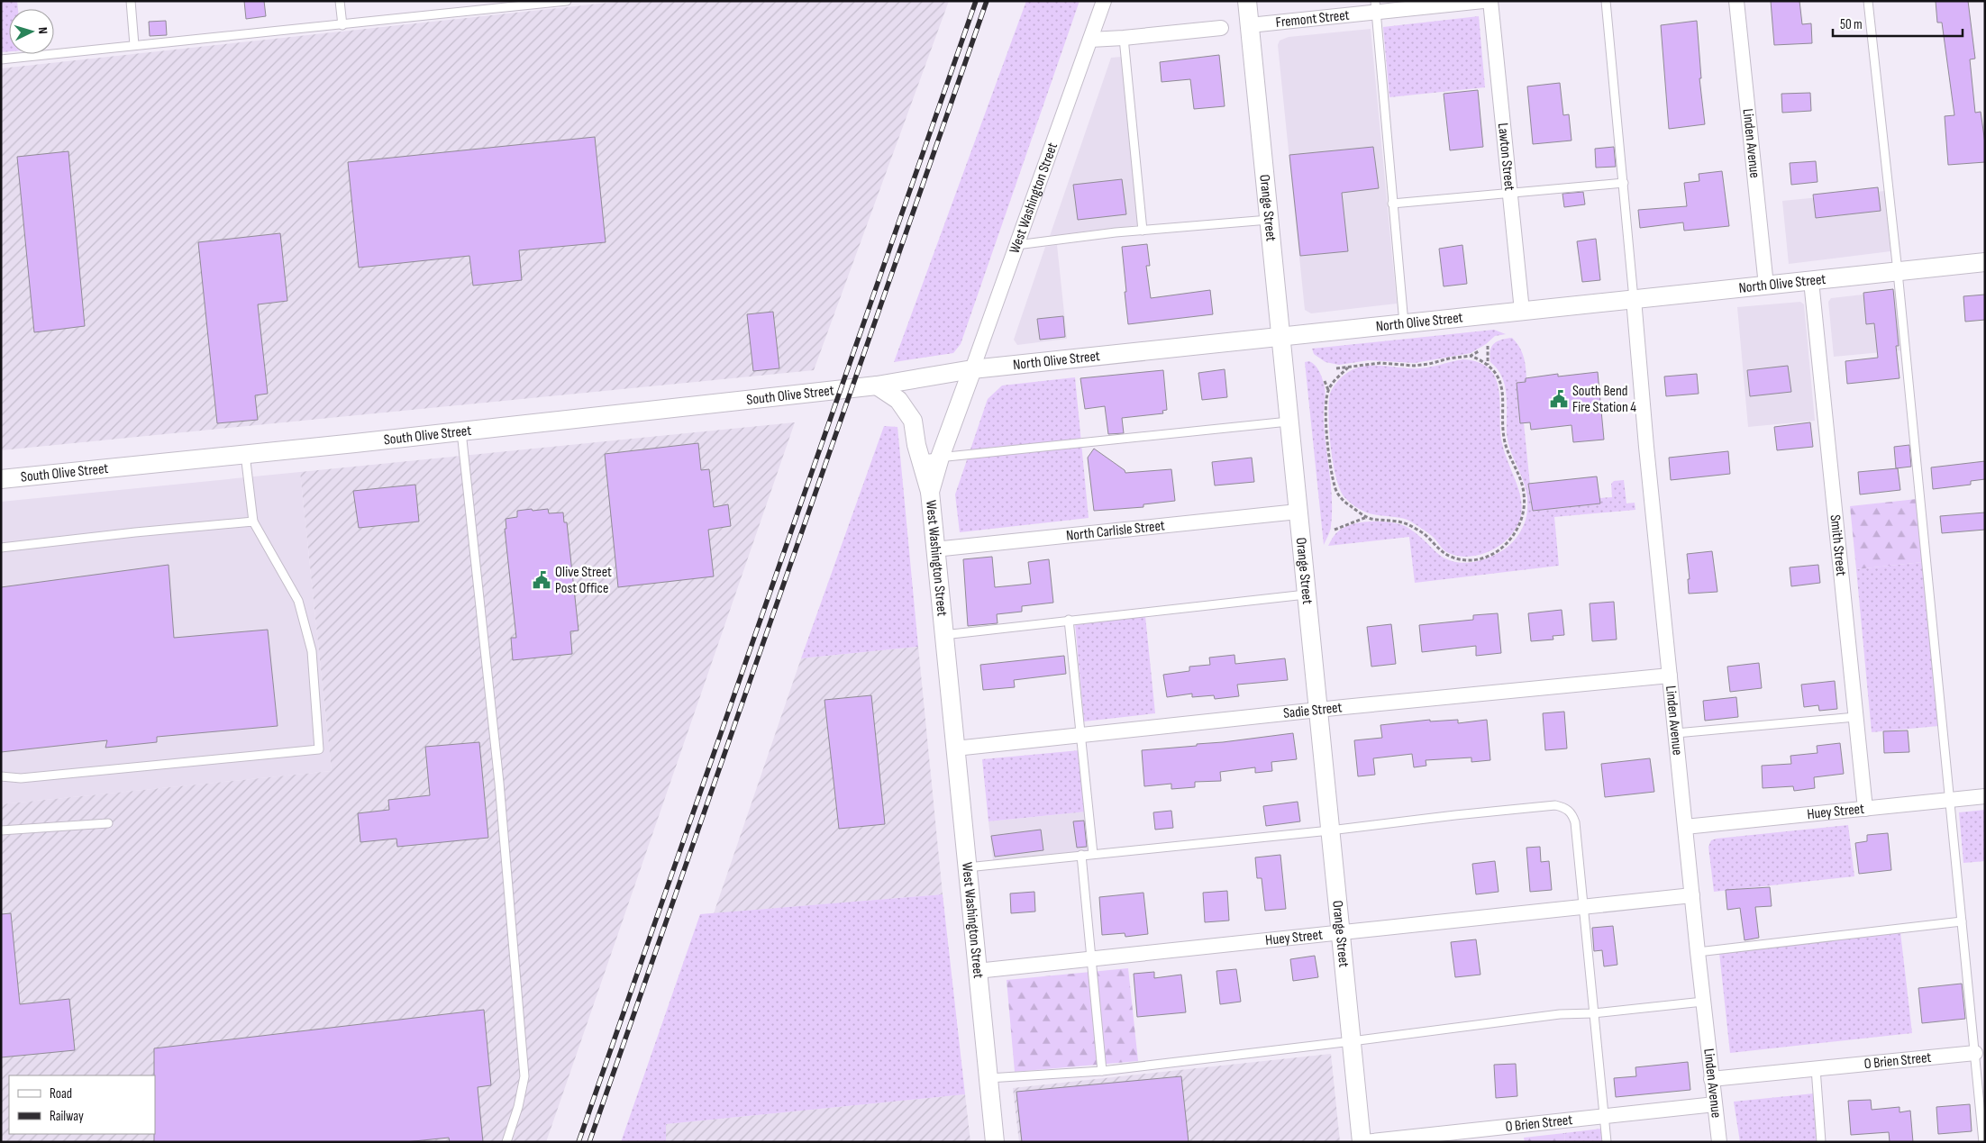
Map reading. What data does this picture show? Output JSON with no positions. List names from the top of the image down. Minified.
{"streets":{"street":["Fremont Street","Linden Avenue","Lawton Street","West Washington Street","Orange Street","North Olive Street","South Olive Street","North Carlisle Street","Smith Street","Sadie Street","Huey Street","O Brien Street"]},"crossings":[["Fremont Street","Orange Street"],["Linden Avenue","North Olive Street"],["Linden Avenue","Sadie Street"],["Linden Avenue","Huey Street"],["Linden Avenue","O Brien Street"],["Lawton Street","North Olive Street"],["West Washington Street","North Olive Street"],["West Washington Street","North Carlisle Street"],["West Washington Street","Sadie Street"],["West Washington Street","Huey Street"],["Orange Street","North Olive Street"],["Orange Street","North Carlisle Street"],["Orange Street","Sadie Street"],["Orange Street","Huey Street"],["Orange Street","O Brien Street"],["North Olive Street","South Olive Street"],["North Olive Street","Smith Street"],["Smith Street","Huey Street"]],"places":{"public building":["South Bend Fire Station 4","Olive Street Post Office"]},"legend":["Road","Railway"],"scale_bar":"50 m","north":"right"}
